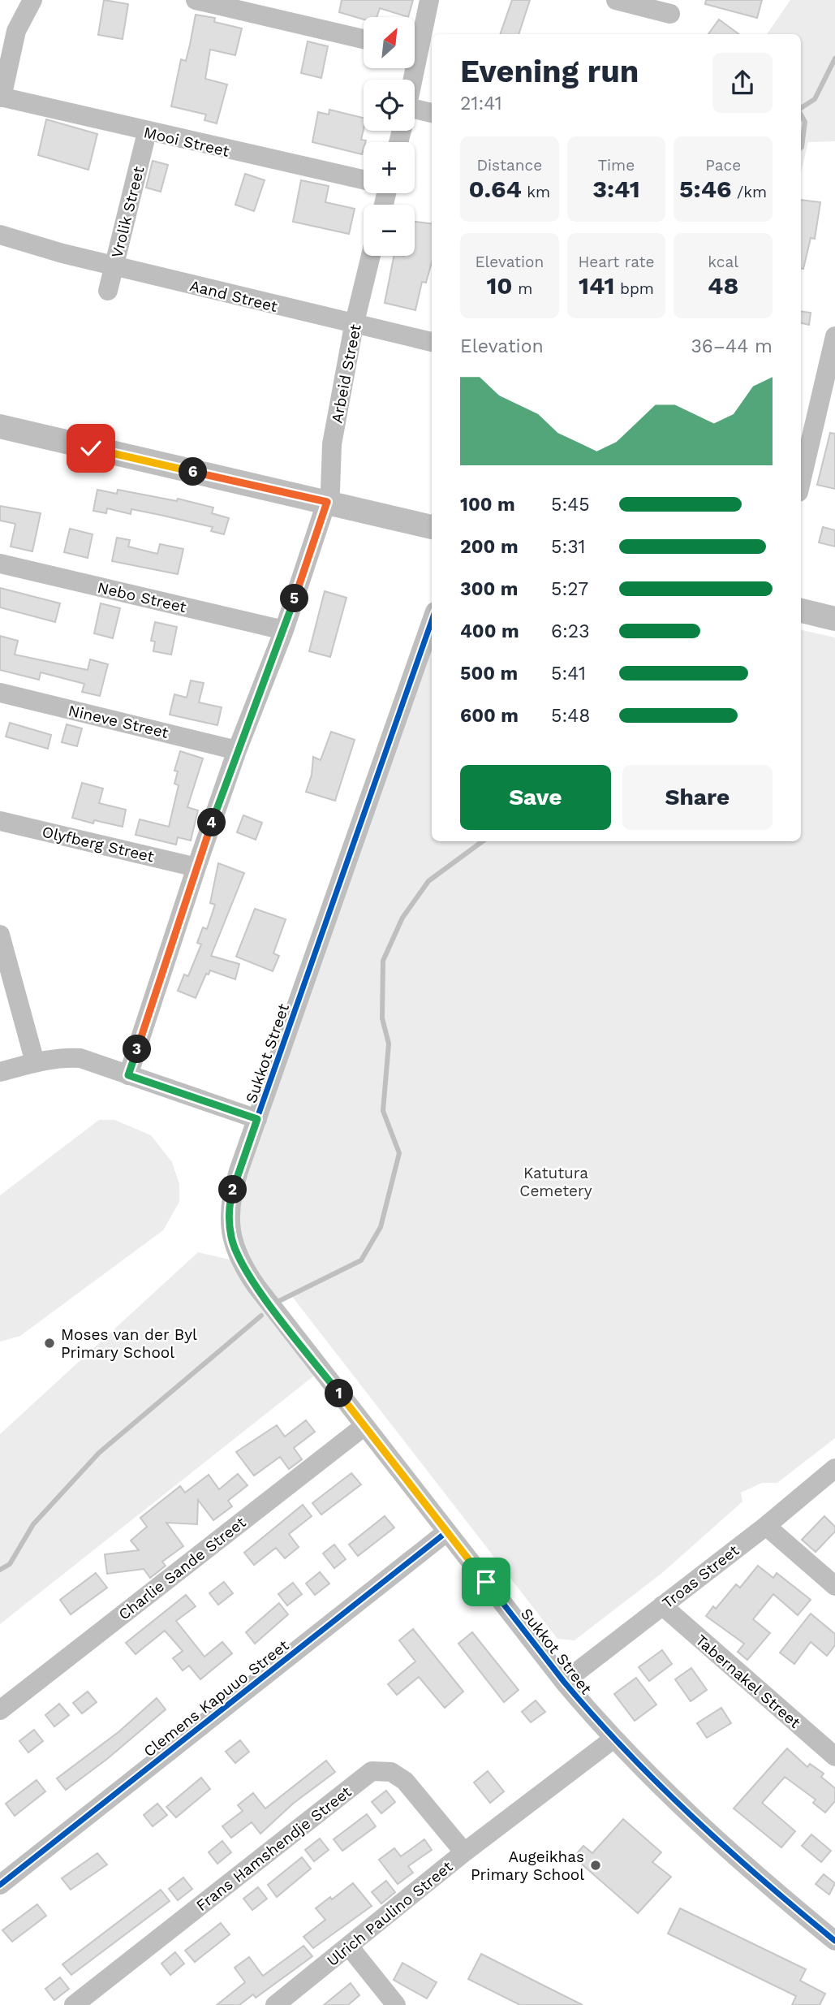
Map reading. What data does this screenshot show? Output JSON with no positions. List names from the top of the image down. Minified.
{"streets":{"street":["Mooi Street","Vrolik Street","Aand Street","Arbeid Street","Nebo Street","Nineve Street","Olyfberg Street","Sukkot Street","Charlie Sande Street","Troas Street","Tabernakel Street","Clemens Kapuuo Street","Frans Hamshendje Street","Ulrich Paulino Street"]},"crossings":[["Mooi Street","Vrolik Street"],["Vrolik Street","Aand Street"],["Aand Street","Arbeid Street"],["Arbeid Street","Nebo Street"],["Arbeid Street","Nineve Street"],["Arbeid Street","Olyfberg Street"],["Sukkot Street","Charlie Sande Street"],["Sukkot Street","Troas Street"],["Sukkot Street","Clemens Kapuuo Street"],["Sukkot Street","Ulrich Paulino Street"],["Troas Street","Tabernakel Street"],["Frans Hamshendje Street","Ulrich Paulino Street"]],"parks":["Katutura Cemetery"],"places":["Moses van der Byl Primary School","Augeikhas Primary School"],"north":"top right","page":{"map_buttons":["+","−"],"heading":["Evening run","21:41"],"stats":[["Distance","0.64 km"],["Time","3:41"],["Pace","5:46 /km"],["Elevation","10 m"],["Heart rate","141 bpm"],["kcal","48"]],"chart":["Elevation","36–44 m"],"pins":["6","5","4","3","2","1"],"list":[{"name":"100 m","note":"5:45"},{"name":"200 m","note":"5:31"},{"name":"300 m","note":"5:27"},{"name":"400 m","note":"6:23"},{"name":"500 m","note":"5:41"},{"name":"600 m","note":"5:48"}],"buttons":["Save","Share"]}}
